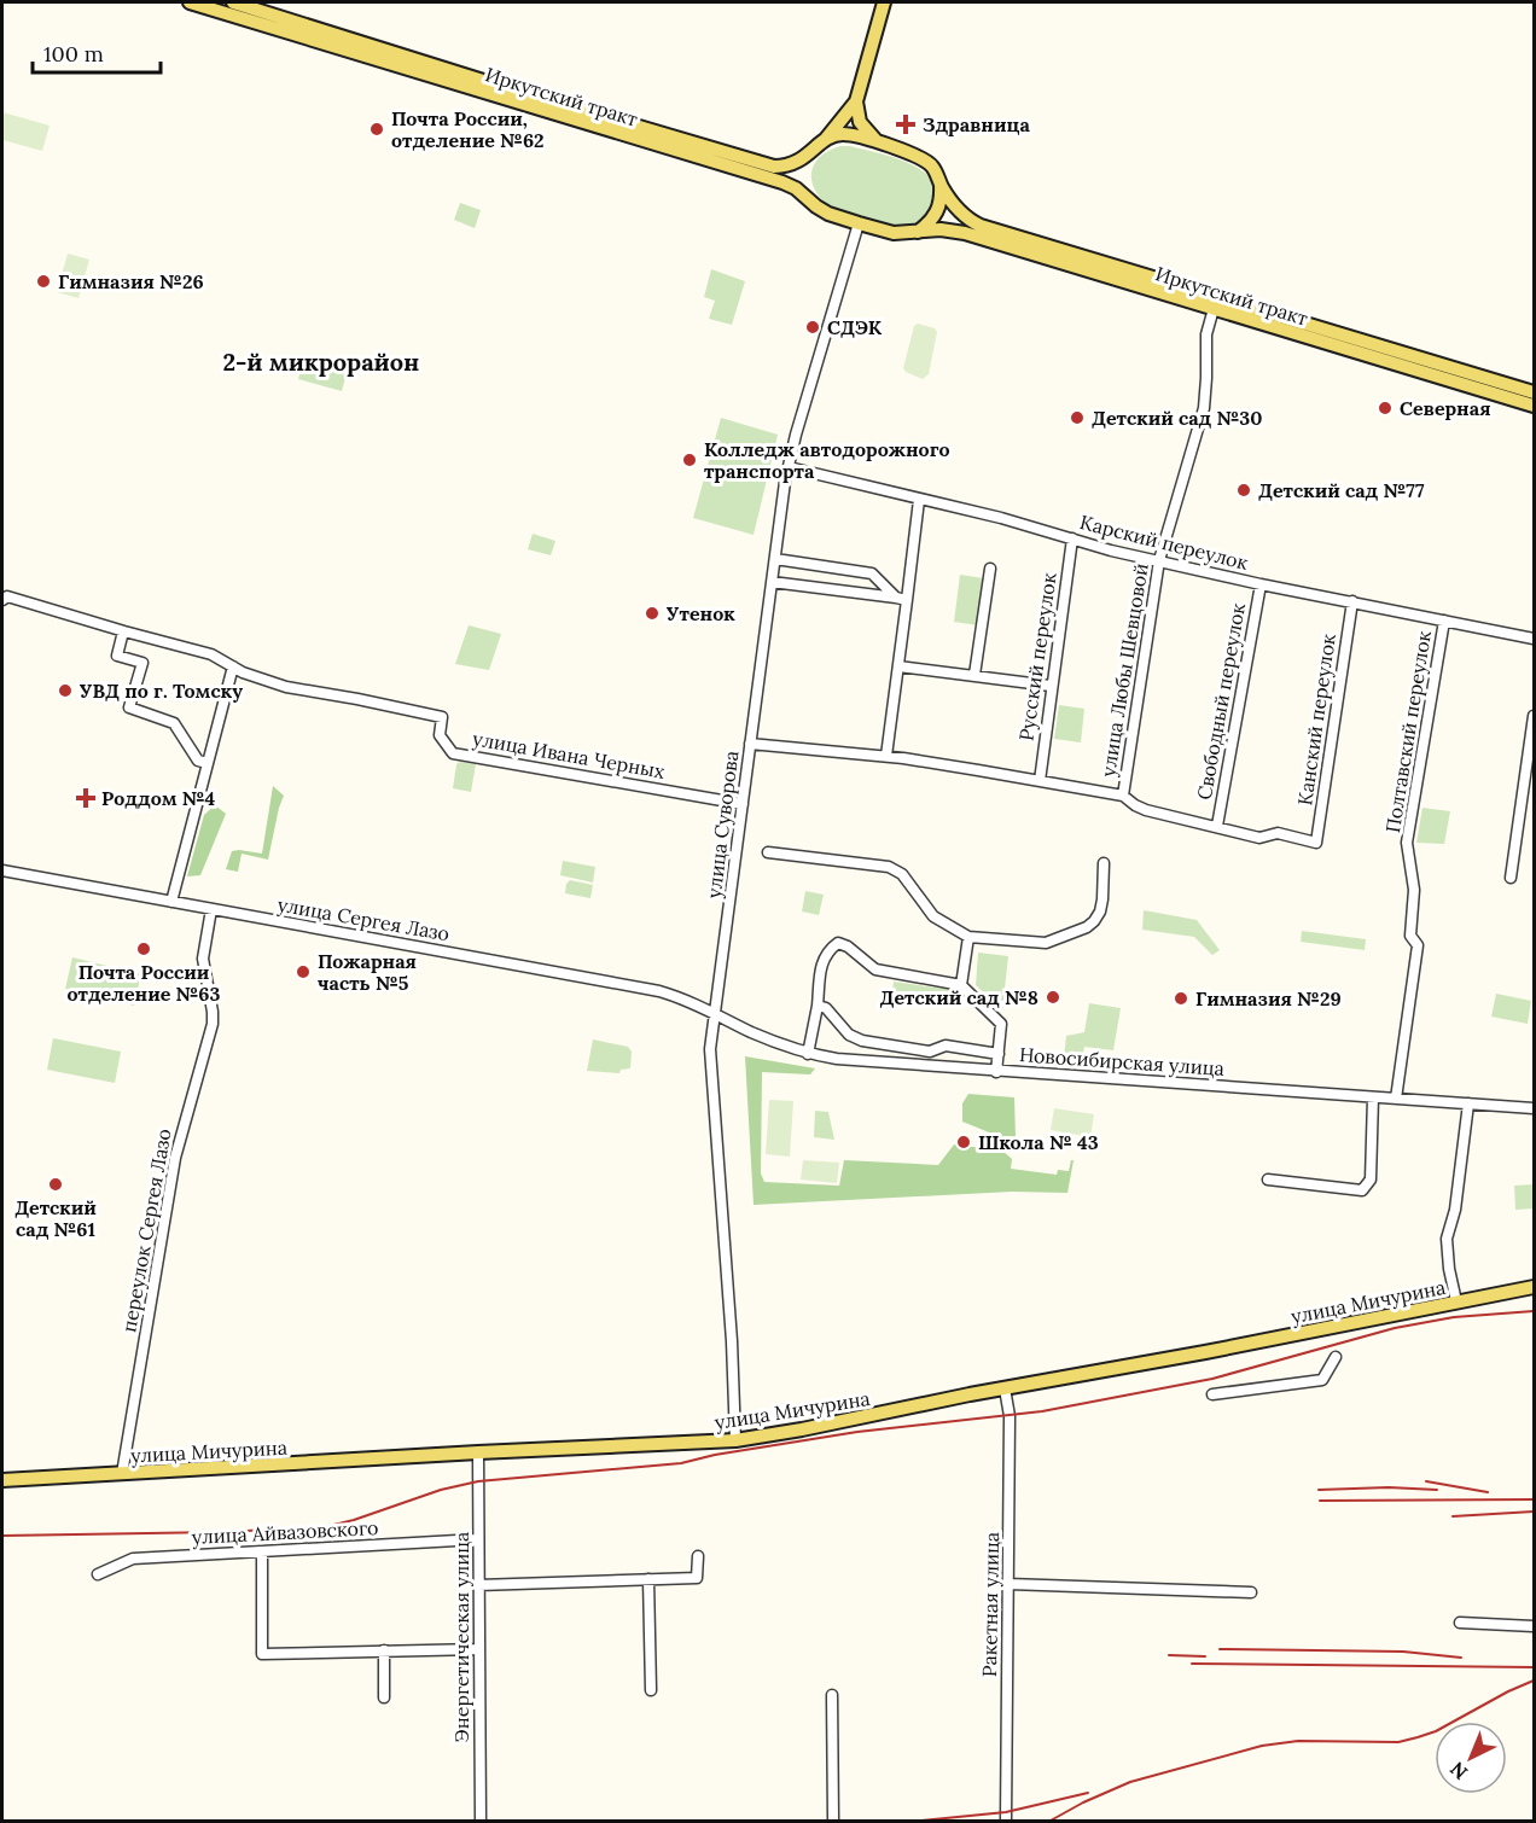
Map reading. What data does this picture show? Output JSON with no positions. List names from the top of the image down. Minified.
{"streets":{"main road":["Иркутский тракт","улица Мичурина"],"street":["Карский переулок","Русский переулок","улица Любы Шевцовой","Свободный переулок","Канский переулок","Полтавский переулок","улица Ивана Черных","улица Суворова","улица Сергея Лазо","Новосибирская улица","переулок Сергея Лазо","улица Айвазовского","Ракетная улица","Энергетическая улица"]},"crossings":[["Иркутский тракт","улица Любы Шевцовой"],["Иркутский тракт","улица Суворова"],["Карский переулок","Русский переулок"],["Карский переулок","улица Любы Шевцовой"],["Карский переулок","Свободный переулок"],["Карский переулок","Канский переулок"],["Карский переулок","Полтавский переулок"],["Карский переулок","улица Суворова"],["Свободный переулок","Канский переулок"],["Полтавский переулок","Новосибирская улица"],["улица Ивана Черных","улица Суворова"],["улица Суворова","улица Сергея Лазо"],["улица Суворова","Новосибирская улица"],["улица Суворова","улица Мичурина"],["улица Сергея Лазо","Новосибирская улица"],["улица Сергея Лазо","переулок Сергея Лазо"],["переулок Сергея Лазо","улица Мичурина"],["улица Мичурина","Ракетная улица"],["улица Мичурина","Энергетическая улица"],["улица Айвазовского","Энергетическая улица"]],"districts":["2-й микрорайон"],"places":{"health":["Здравница","Роддом №4"],"other":["Почта России, отделение №62","Гимназия №26","СДЭК","Северная","Детский сад №30","Колледж автодорожного транспорта","Детский сад №77","Утенок","УВД по г. Томску","Почта России отделение №63","Пожарная часть №5","Детский сад №8","Гимназия №29","Школа № 43","Детский сад №61"]},"scale_bar":"100 m","north":"bottom left"}
